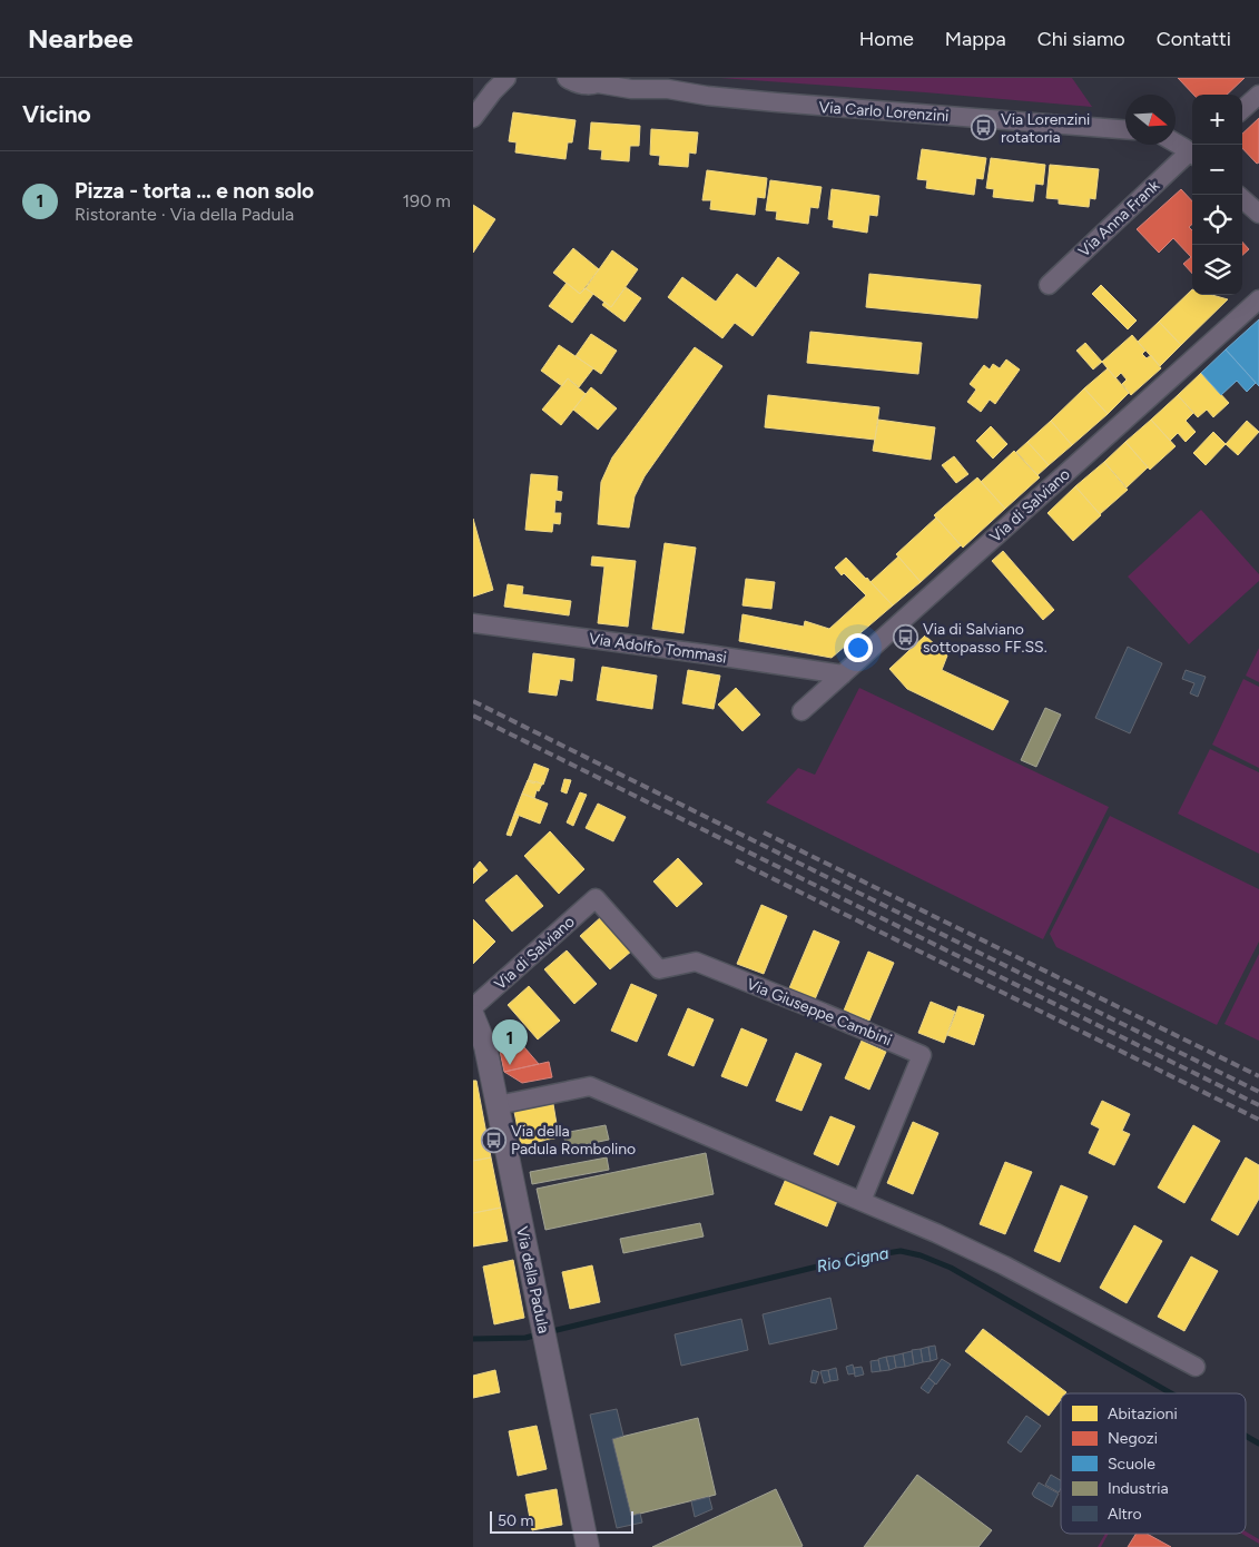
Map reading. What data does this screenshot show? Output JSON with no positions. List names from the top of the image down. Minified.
{"streets":{"street":["Via Carlo Lorenzini","Via Anna Frank","Via di Salviano","Via Adolfo Tommasi","Via Giuseppe Cambini","Via della Padula"]},"crossings":[["Via di Salviano","Via Adolfo Tommasi"],["Via di Salviano","Via Giuseppe Cambini"]],"water":["Rio Cigna"],"places":{"bus stop":["Via Lorenzini rotatoria","Via di Salviano sottopasso FF.SS.","Via della Padula Rombolino"]},"legend":["Abitazioni","Negozi","Scuole","Industria","Altro"],"scale_bar":"50 m","north":"right","page":{"header":"Nearbee","nav":["Home","Mappa","Chi siamo","Contatti"],"heading":"Vicino","map_buttons":["+","−"],"list":[{"mark":"1","name":"Pizza - torta … e non solo","note":"Ristorante · Via della Padula","value":"190 m"}],"pins":"1","scale":"50 m"}}
